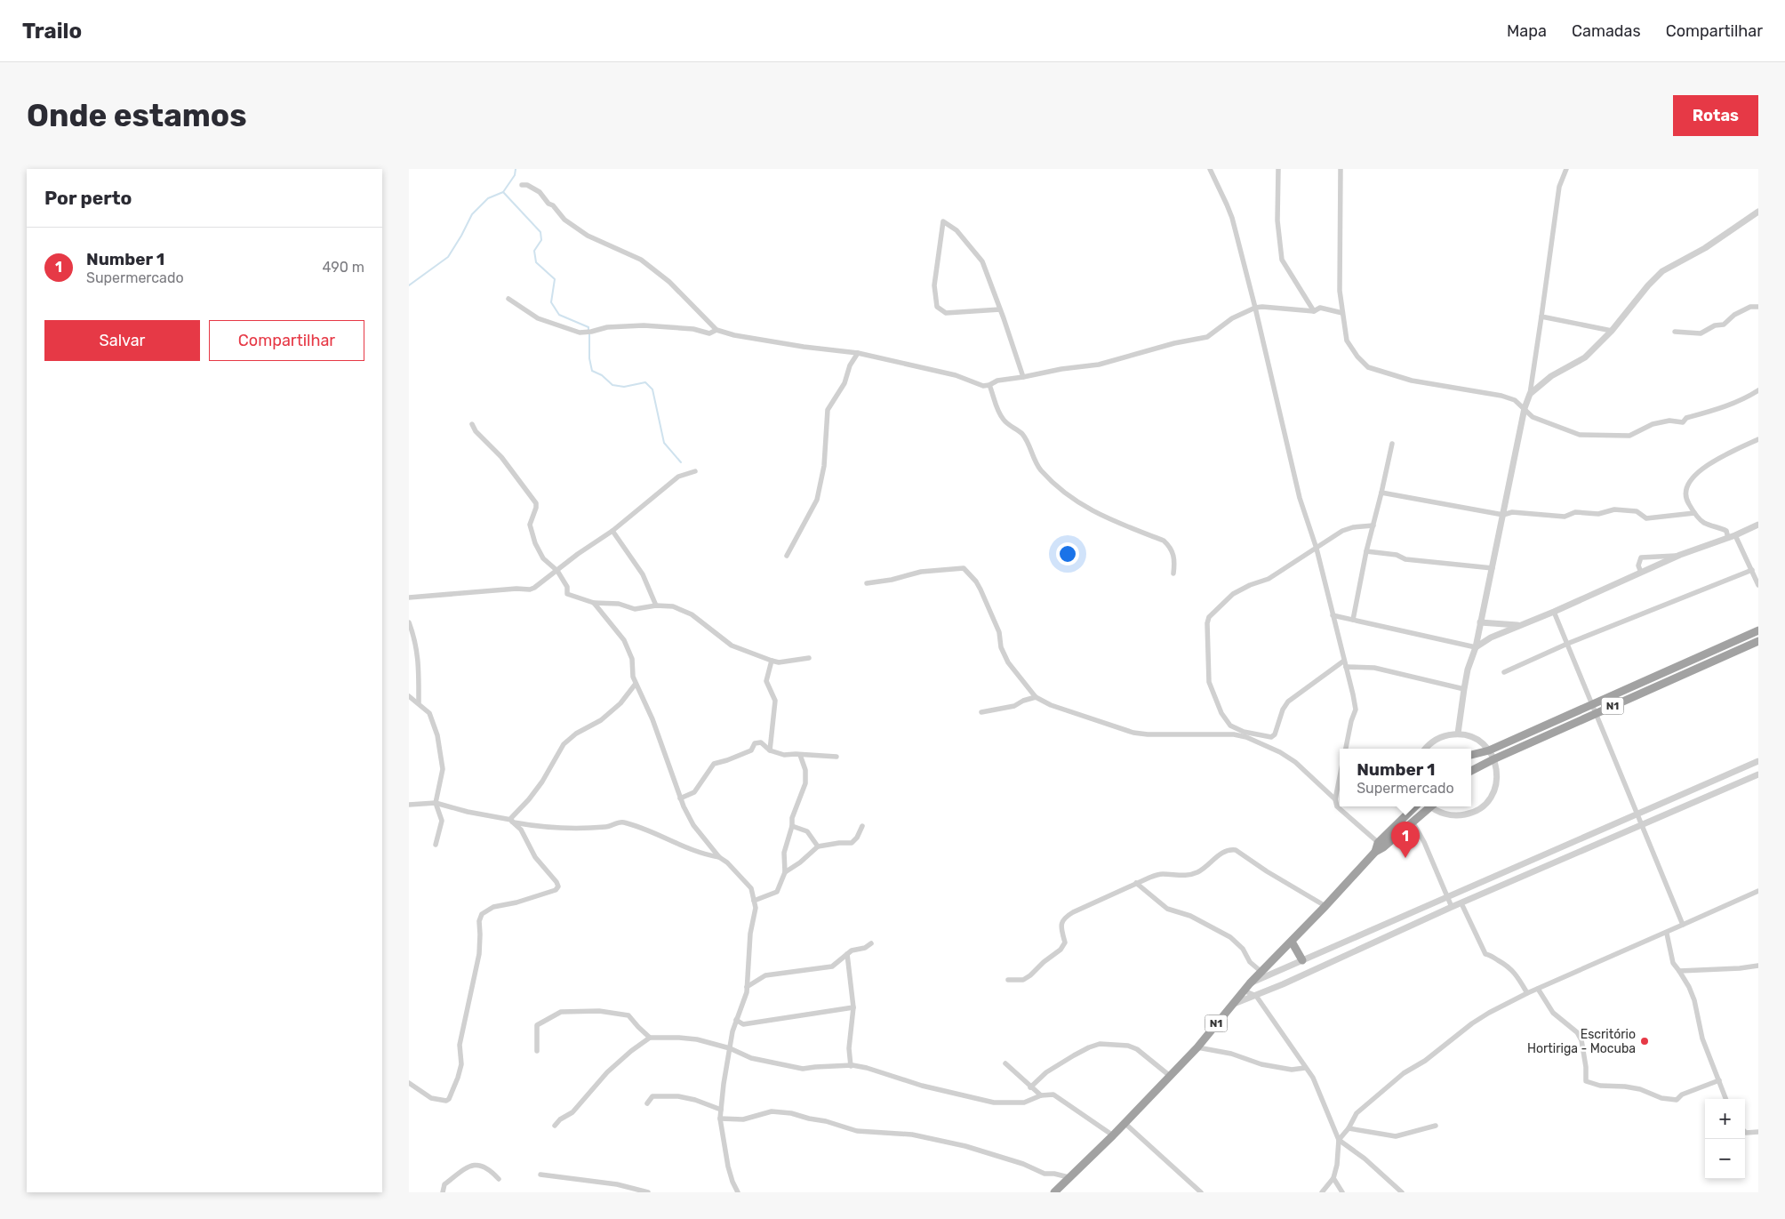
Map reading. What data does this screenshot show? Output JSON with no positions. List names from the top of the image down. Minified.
{"streets":{"highway":["N1"]},"places":["Escritório Hortiriga - Mocuba"],"page":{"header":"Trailo","nav":["Mapa","Camadas","Compartilhar"],"buttons":["Rotas",["Salvar","Compartilhar"]],"title":"Onde estamos","heading":"Por perto","list":[{"mark":"1","name":"Number 1","note":"Supermercado","value":"490 m"}],"popup":["Number 1","Supermercado"],"pins":"1","map_buttons":["+","−"]}}
